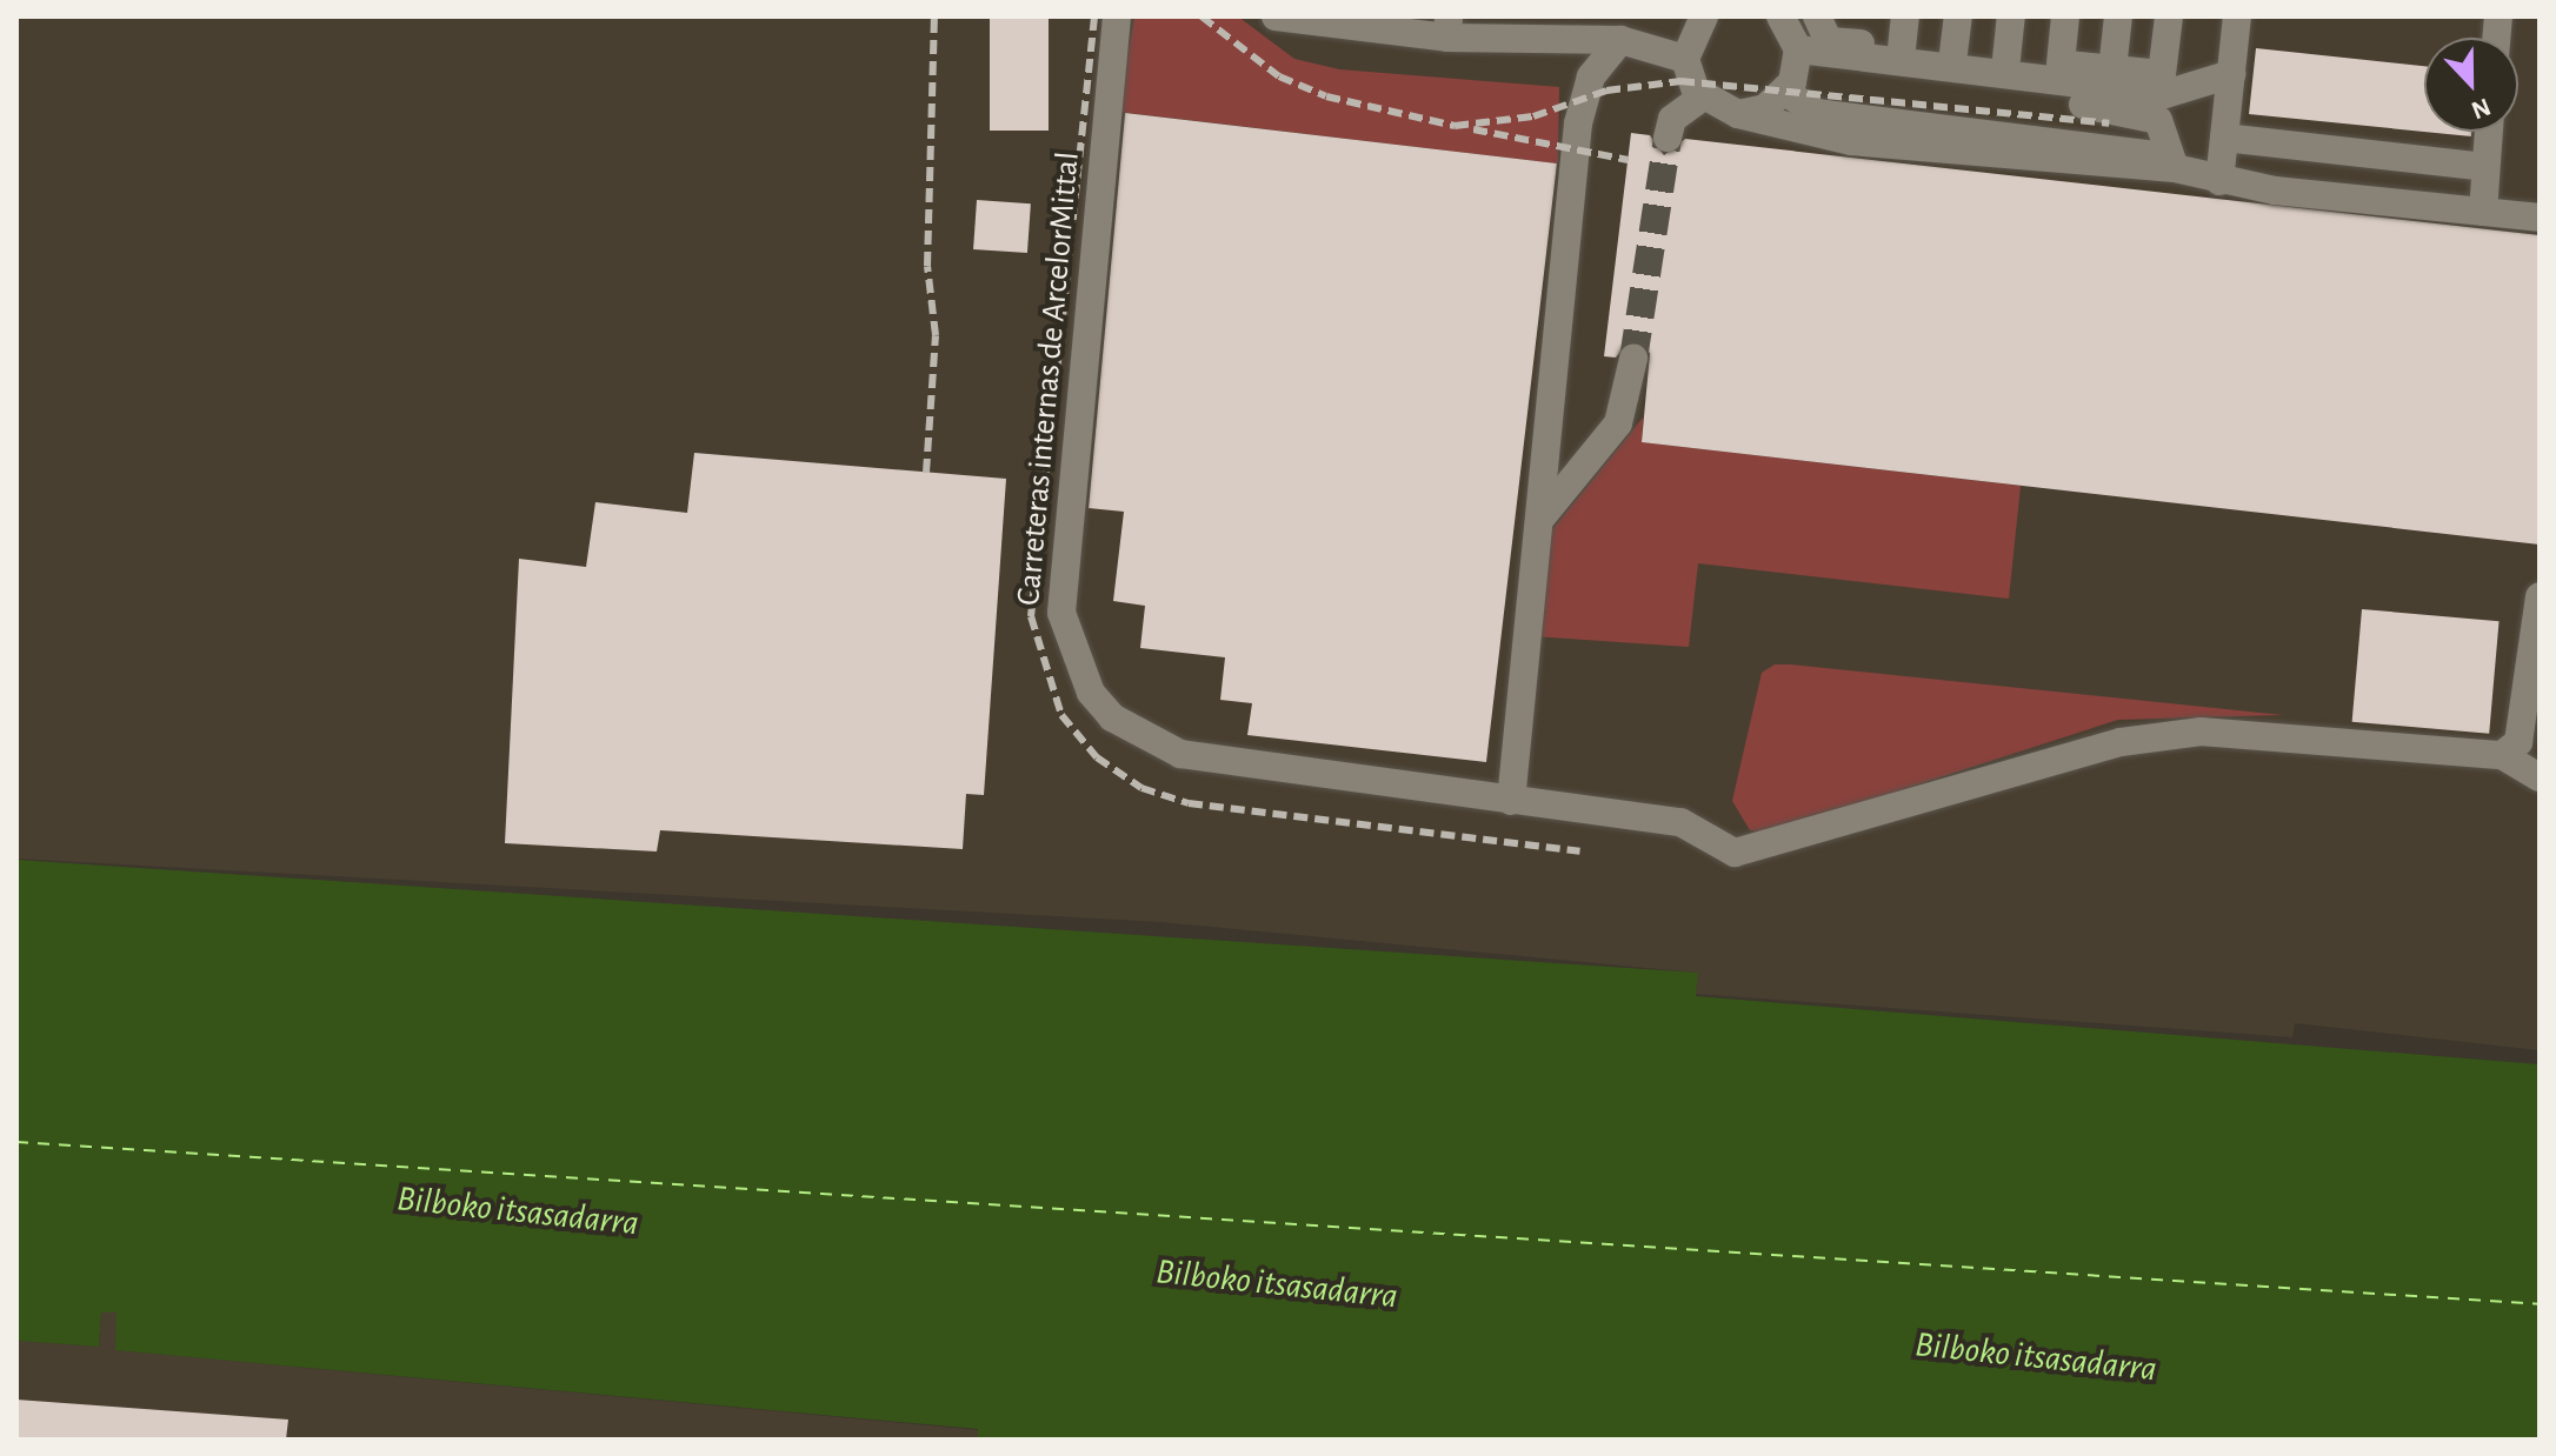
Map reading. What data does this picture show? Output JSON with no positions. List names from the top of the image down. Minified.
{"streets":{"lane":["Carreteras internas de ArcelorMittal"]},"water":["Bilboko itsasadarra"],"north":"bottom"}
